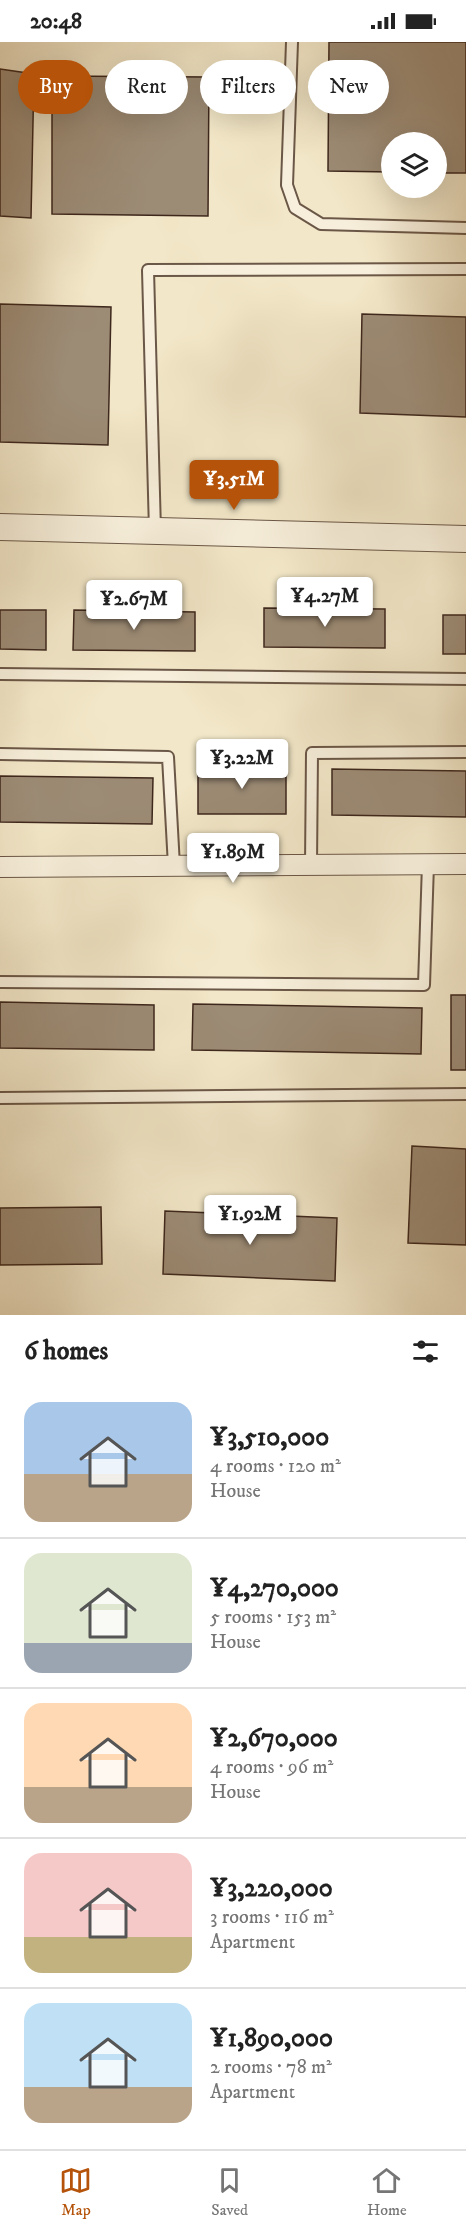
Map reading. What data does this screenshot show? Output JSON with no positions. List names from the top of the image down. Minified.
{"page":{"status":"20:48","chip":["Buy","Rent","Filters","New"],"price":["¥3.51M","¥4.27M","¥2.67M","¥3.22M","¥1.89M","¥1.92M"],"heading":"6 homes","list":[{"name":"¥3,510,000","note":"4 rooms · 120 m² · House"},{"name":"¥4,270,000","note":"5 rooms · 153 m² · House"},{"name":"¥2,670,000","note":"4 rooms · 96 m² · House"},{"name":"¥3,220,000","note":"3 rooms · 116 m² · Apartment"},{"name":"¥1,890,000","note":"2 rooms · 78 m² · Apartment"}],"tabs":["Map","Saved","Home"]}}
